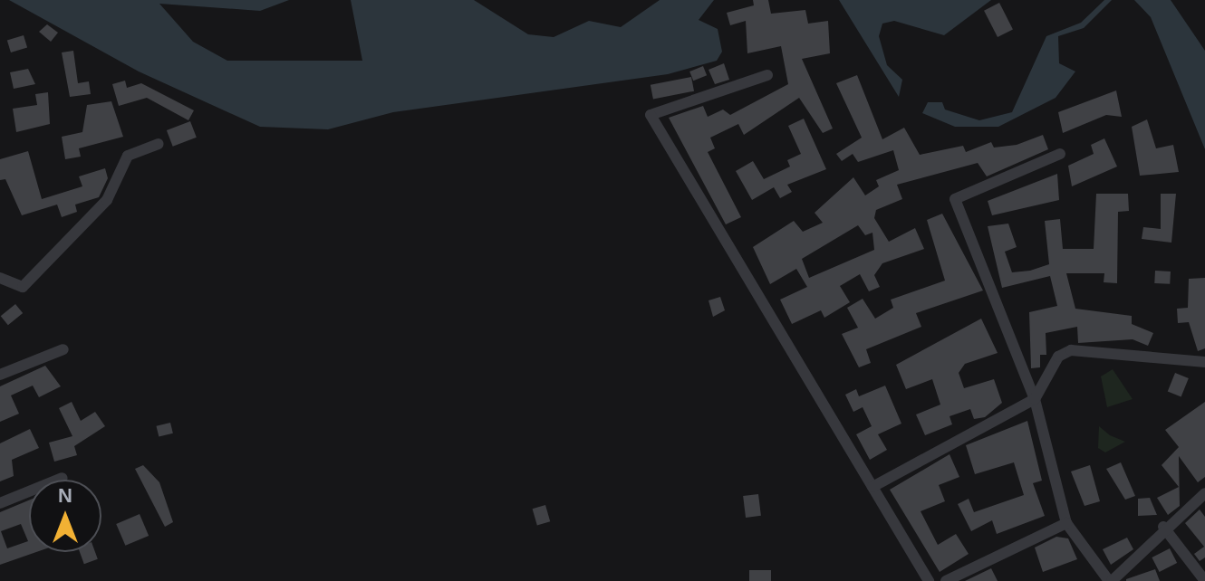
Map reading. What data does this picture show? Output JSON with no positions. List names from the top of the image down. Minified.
{"north":"top"}
